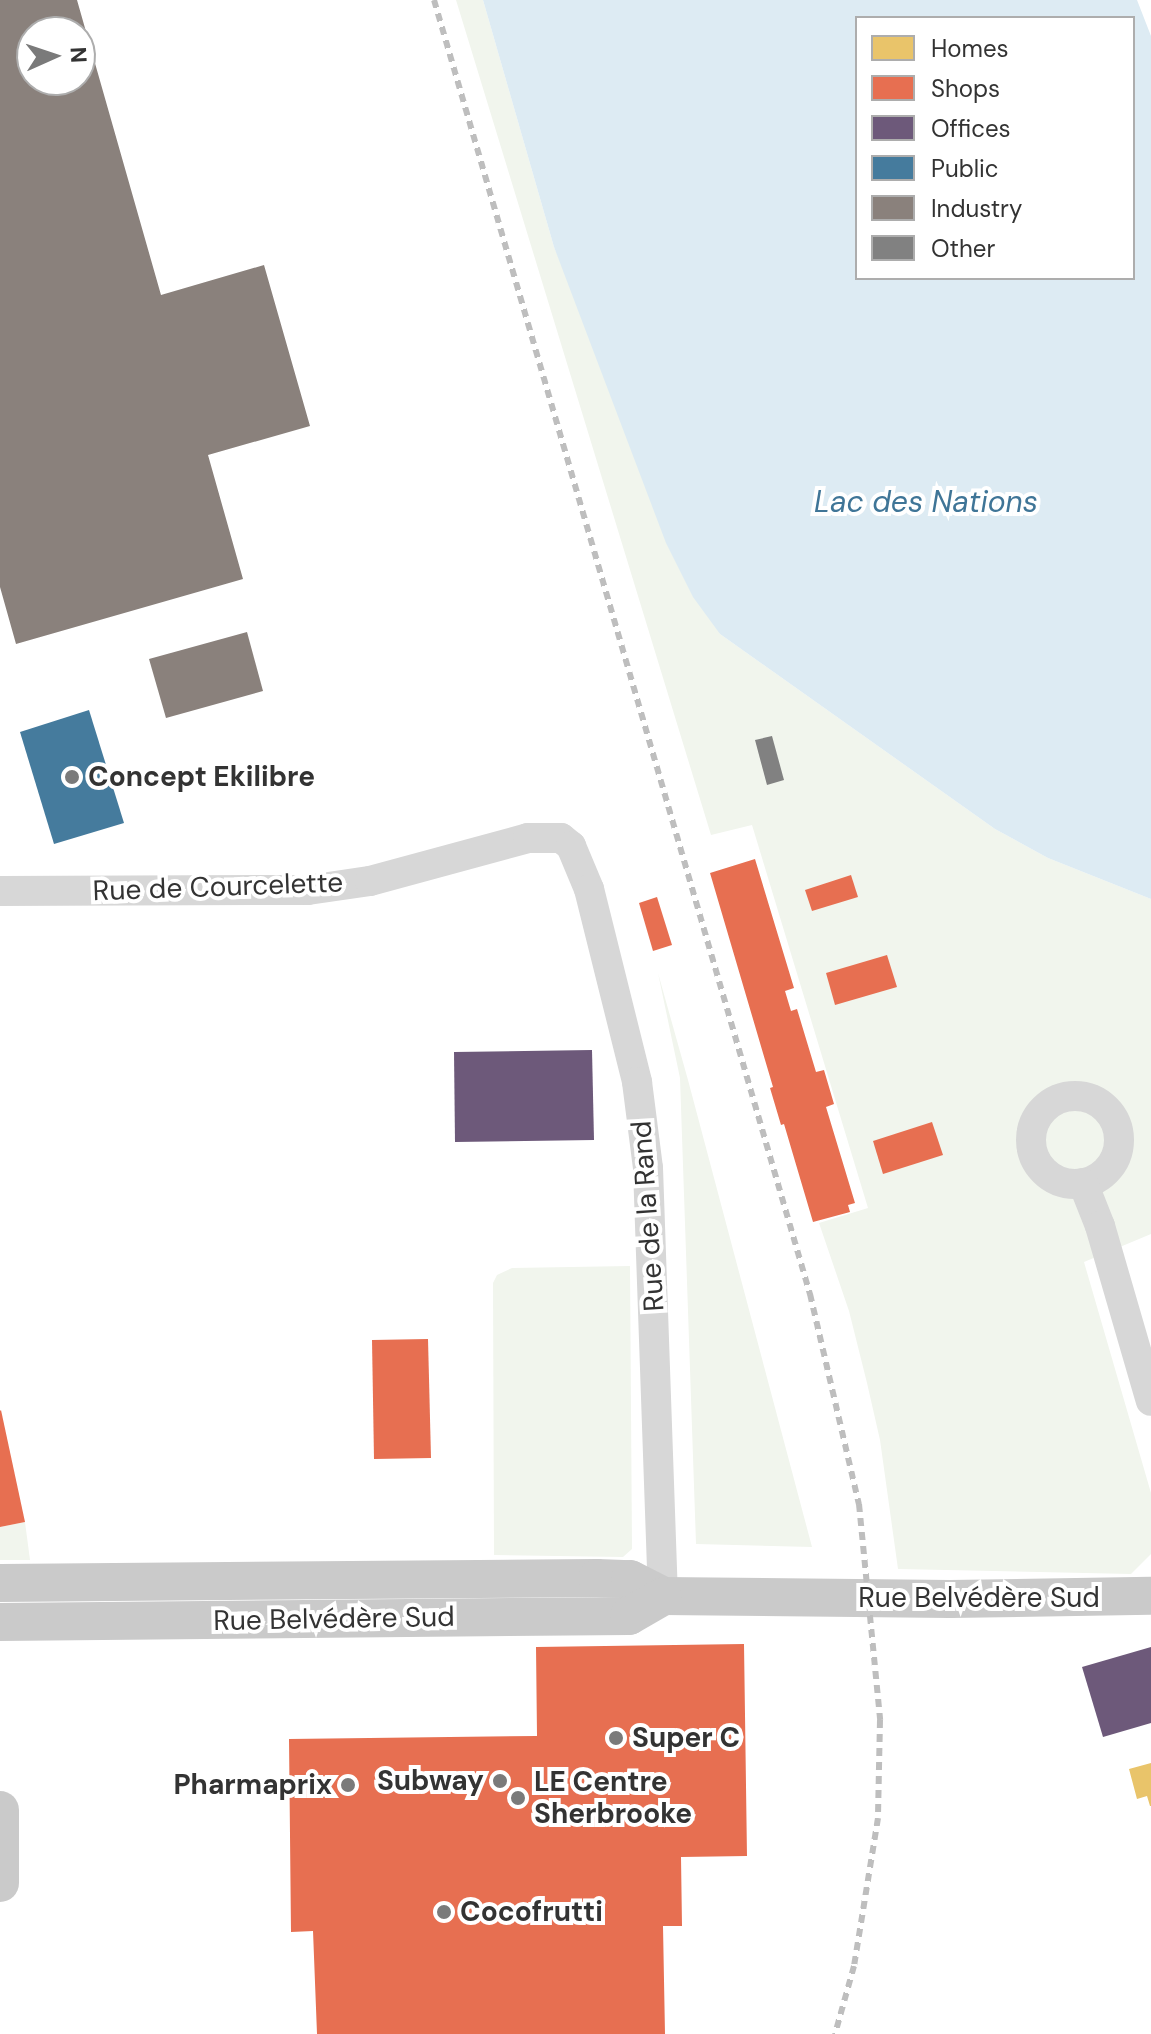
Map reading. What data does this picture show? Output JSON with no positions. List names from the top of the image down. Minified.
{"streets":{"main road":["Rue Belvédère Sud"],"street":["Rue de Courcelette","Rue de la Rand"]},"crossings":[["Rue de Courcelette","Rue de la Rand"],["Rue de la Rand","Rue Belvédère Sud"]],"water":["Lac des Nations"],"places":["Concept Ekilibre","Super C","Subway","Pharmaprix","LE Centre Sherbrooke","Cocofrutti"],"legend":["Homes","Shops","Offices","Public","Industry","Other"],"north":"right"}
